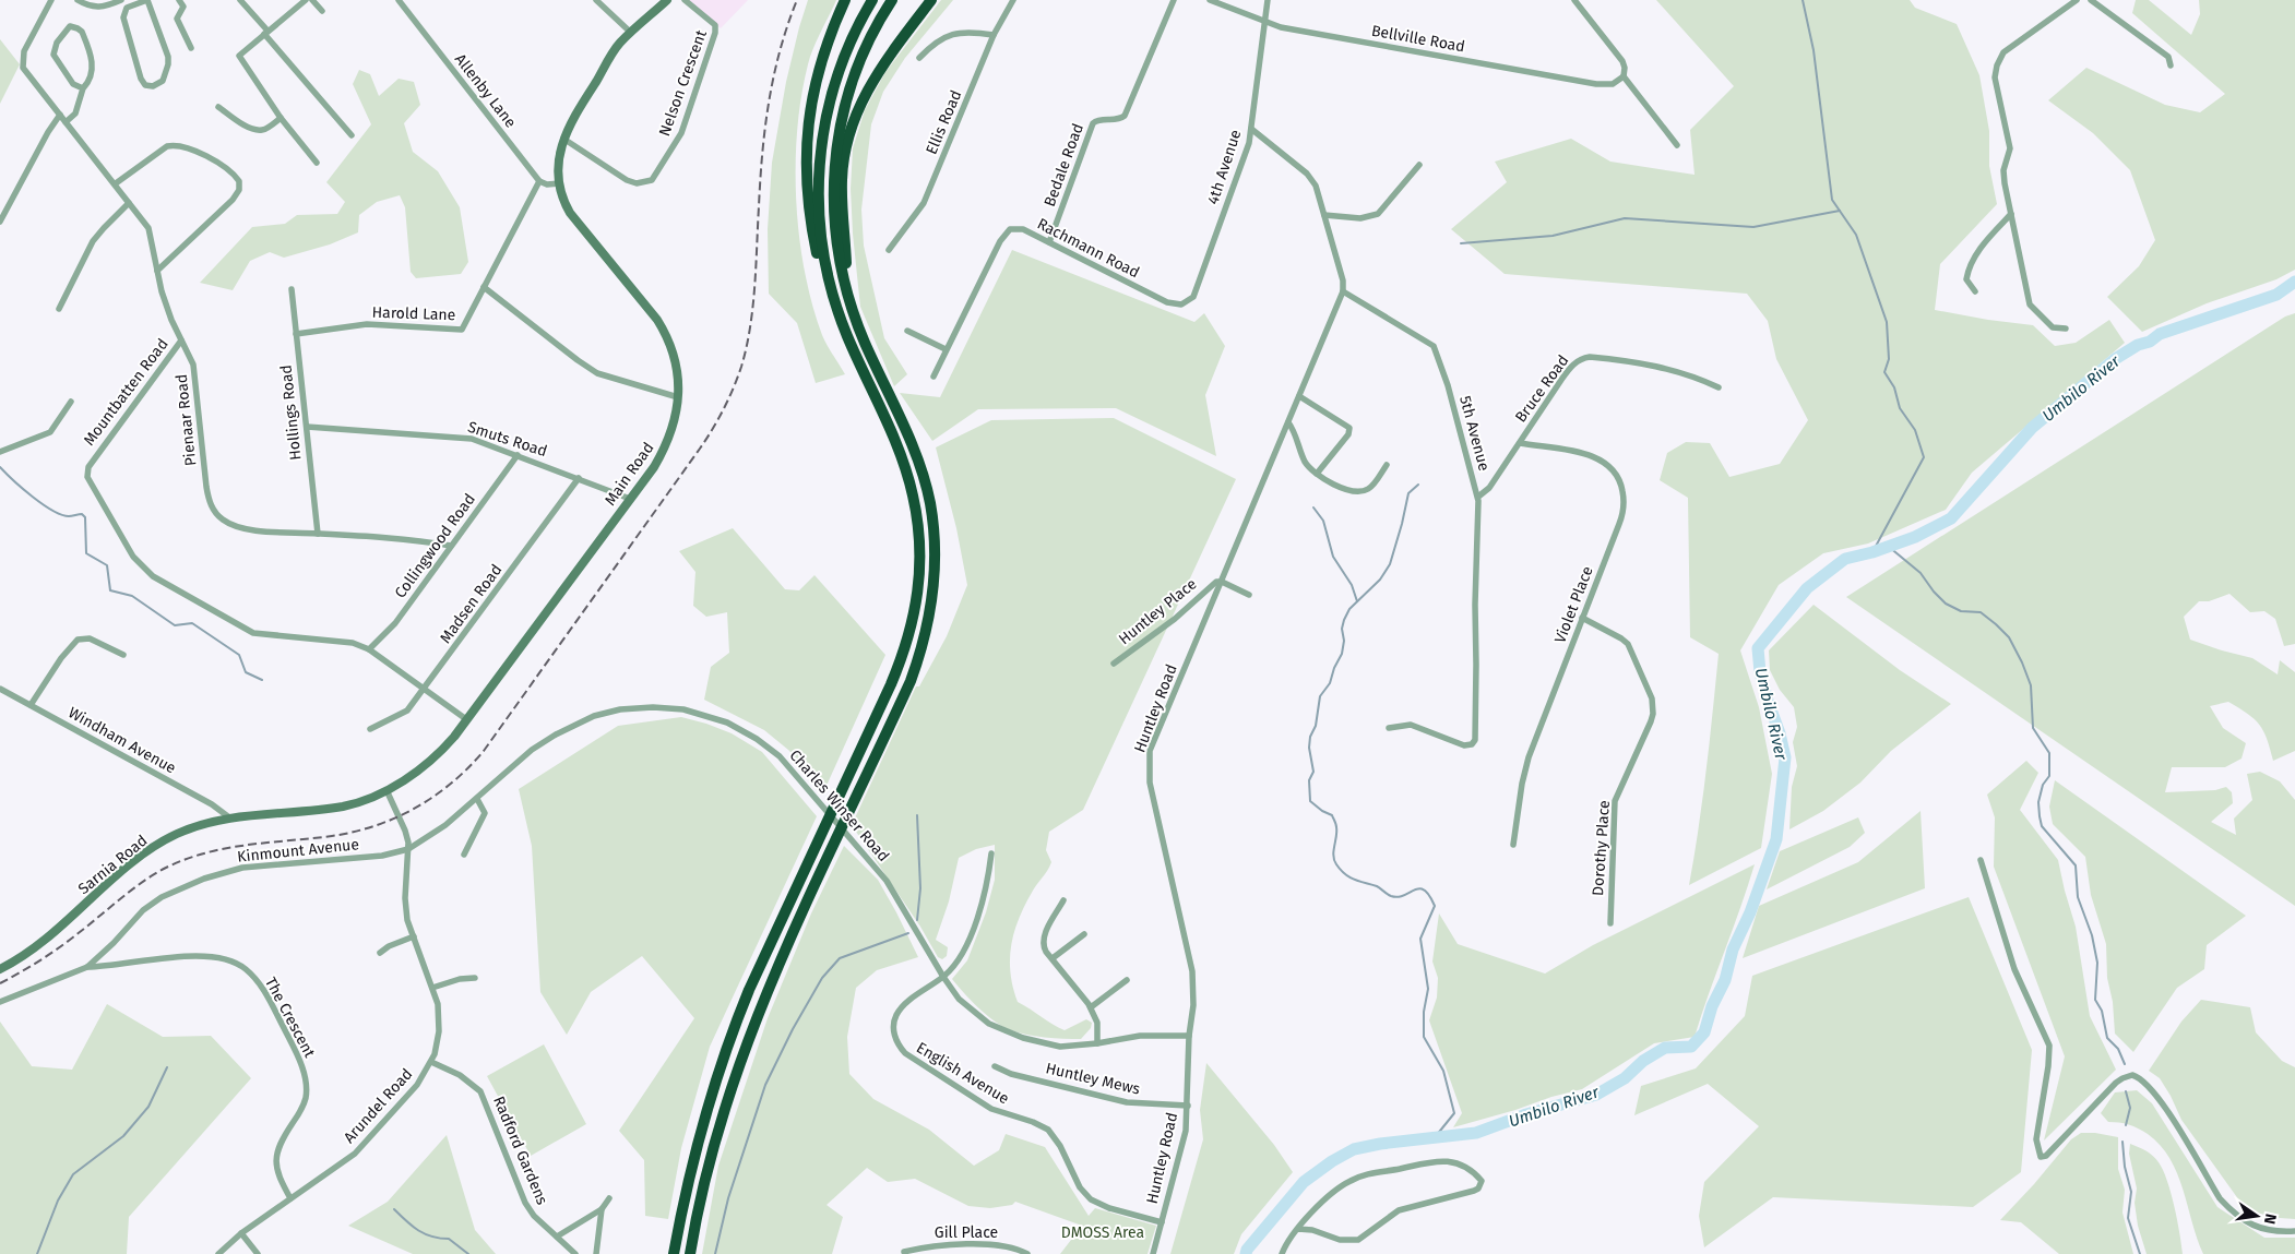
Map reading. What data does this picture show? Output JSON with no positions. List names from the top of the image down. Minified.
{"streets":{"main road":["Main Road","Sarnia Road"],"street":["Bellville Road","Nelson Crescent","Allenby Lane","Ellis Road","Bedale Road","4th Avenue","Rachmann Road","Harold Lane","Bruce Road","Mountbatten Road","Hollings Road","Pienaar Road","5th Avenue","Smuts Road","Collingwood Road","Madsen Road","Violet Place","Huntley Place","Huntley Road","Windham Avenue","Charles Winser Road","Dorothy Place","Kinmount Avenue","The Crescent","English Avenue","Huntley Mews","Arundel Road","Radford Gardens","Gill Place"]},"crossings":[["Bellville Road","4th Avenue"],["Nelson Crescent","Main Road"],["Allenby Lane","Harold Lane"],["Bedale Road","Rachmann Road"],["4th Avenue","Rachmann Road"],["Harold Lane","Hollings Road"],["Bruce Road","5th Avenue"],["Bruce Road","Violet Place"],["Mountbatten Road","Pienaar Road"],["Mountbatten Road","Main Road"],["Mountbatten Road","Collingwood Road"],["Mountbatten Road","Madsen Road"],["Hollings Road","Pienaar Road"],["Hollings Road","Smuts Road"],["Pienaar Road","Collingwood Road"],["5th Avenue","Huntley Road"],["Smuts Road","Main Road"],["Smuts Road","Collingwood Road"],["Smuts Road","Madsen Road"],["Main Road","Sarnia Road"],["Main Road","Arundel Road"],["Violet Place","Dorothy Place"],["Huntley Place","Huntley Road"],["Huntley Road","Charles Winser Road"],["Huntley Road","English Avenue"],["Huntley Road","Huntley Mews"],["Windham Avenue","Sarnia Road"],["Charles Winser Road","Kinmount Avenue"],["Charles Winser Road","English Avenue"],["Charles Winser Road","Arundel Road"],["Kinmount Avenue","The Crescent"],["Kinmount Avenue","Arundel Road"],["Sarnia Road","Arundel Road"],["The Crescent","Arundel Road"],["Arundel Road","Radford Gardens"]],"water":["Umbilo River"],"parks":["DMOSS Area"],"north":"right"}
